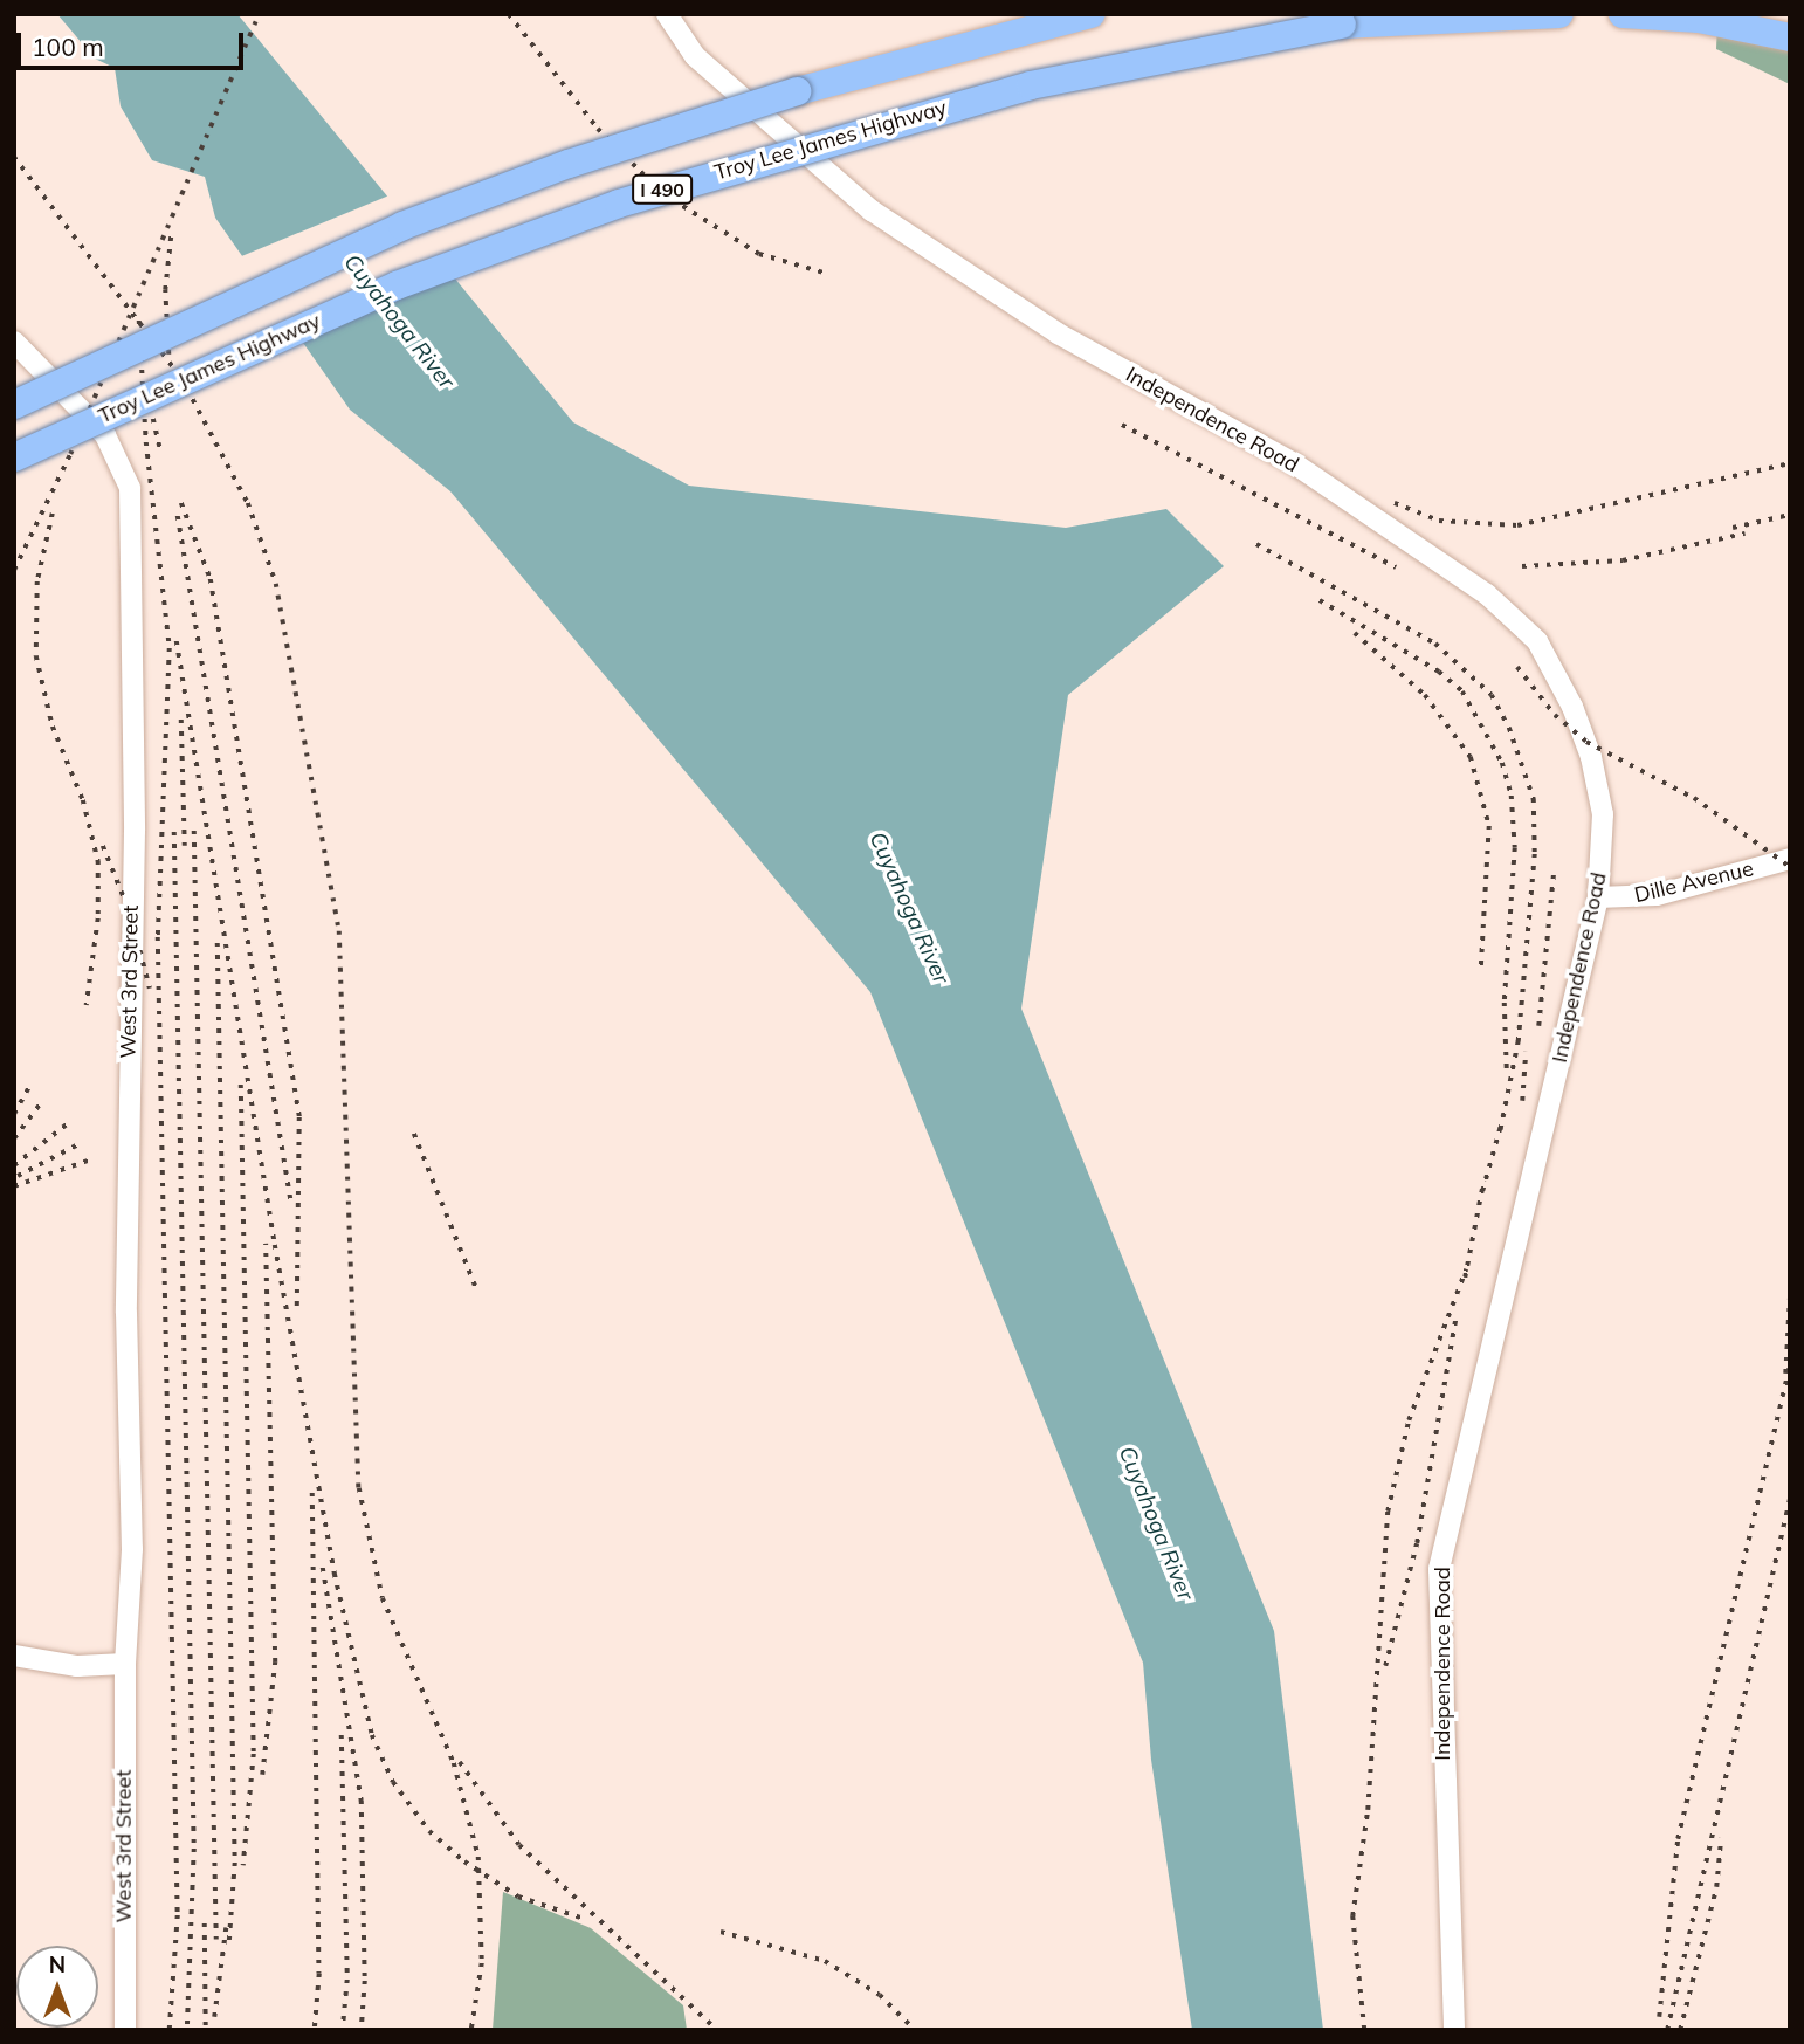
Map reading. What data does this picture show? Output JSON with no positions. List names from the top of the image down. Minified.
{"streets":{"highway":["Troy Lee James Highway","I 490"],"street":["Independence Road","Dille Avenue","West 3rd Street"]},"crossings":[["Independence Road","Dille Avenue"]],"water":["Cuyahoga River"],"scale_bar":"100 m","north":"top"}
